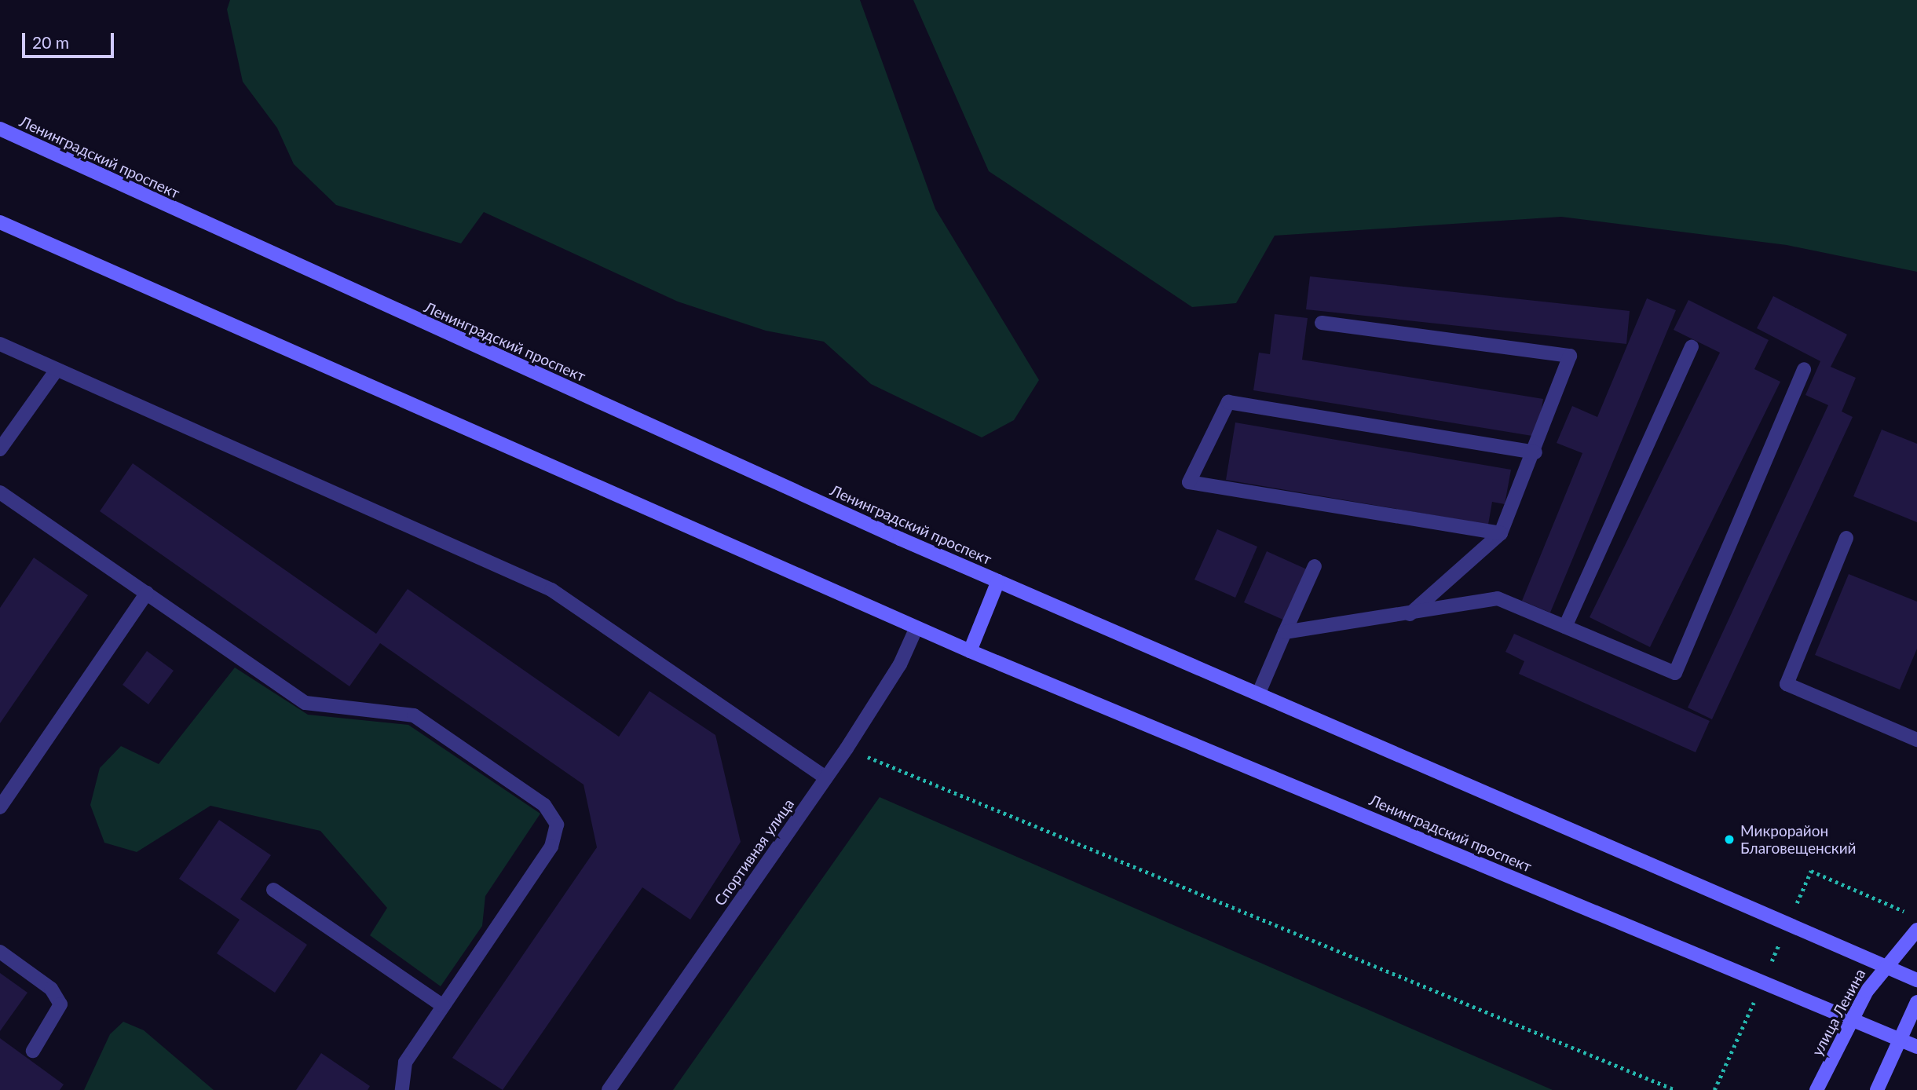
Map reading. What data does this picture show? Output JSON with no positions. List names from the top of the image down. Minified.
{"streets":{"main road":["Ленинградский проспект","улица Ленина"],"street":["Спортивная улица"]},"crossings":[["Ленинградский проспект","Спортивная улица"],["Ленинградский проспект","улица Ленина"]],"places":["Микрорайон Благовещенский"],"scale_bar":"20 m"}
